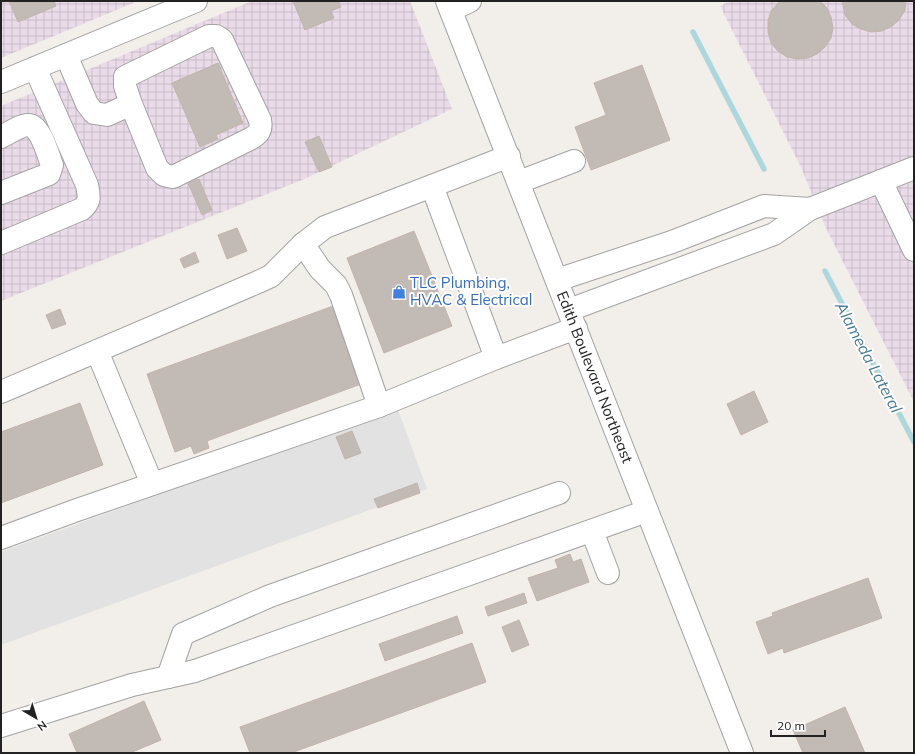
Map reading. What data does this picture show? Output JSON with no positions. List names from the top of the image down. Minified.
{"streets":{"street":["Edith Boulevard Northeast"]},"water":["Alameda Lateral"],"places":{"shop":["TLC Plumbing, HVAC & Electrical"]},"scale_bar":"20 m","north":"bottom right"}
